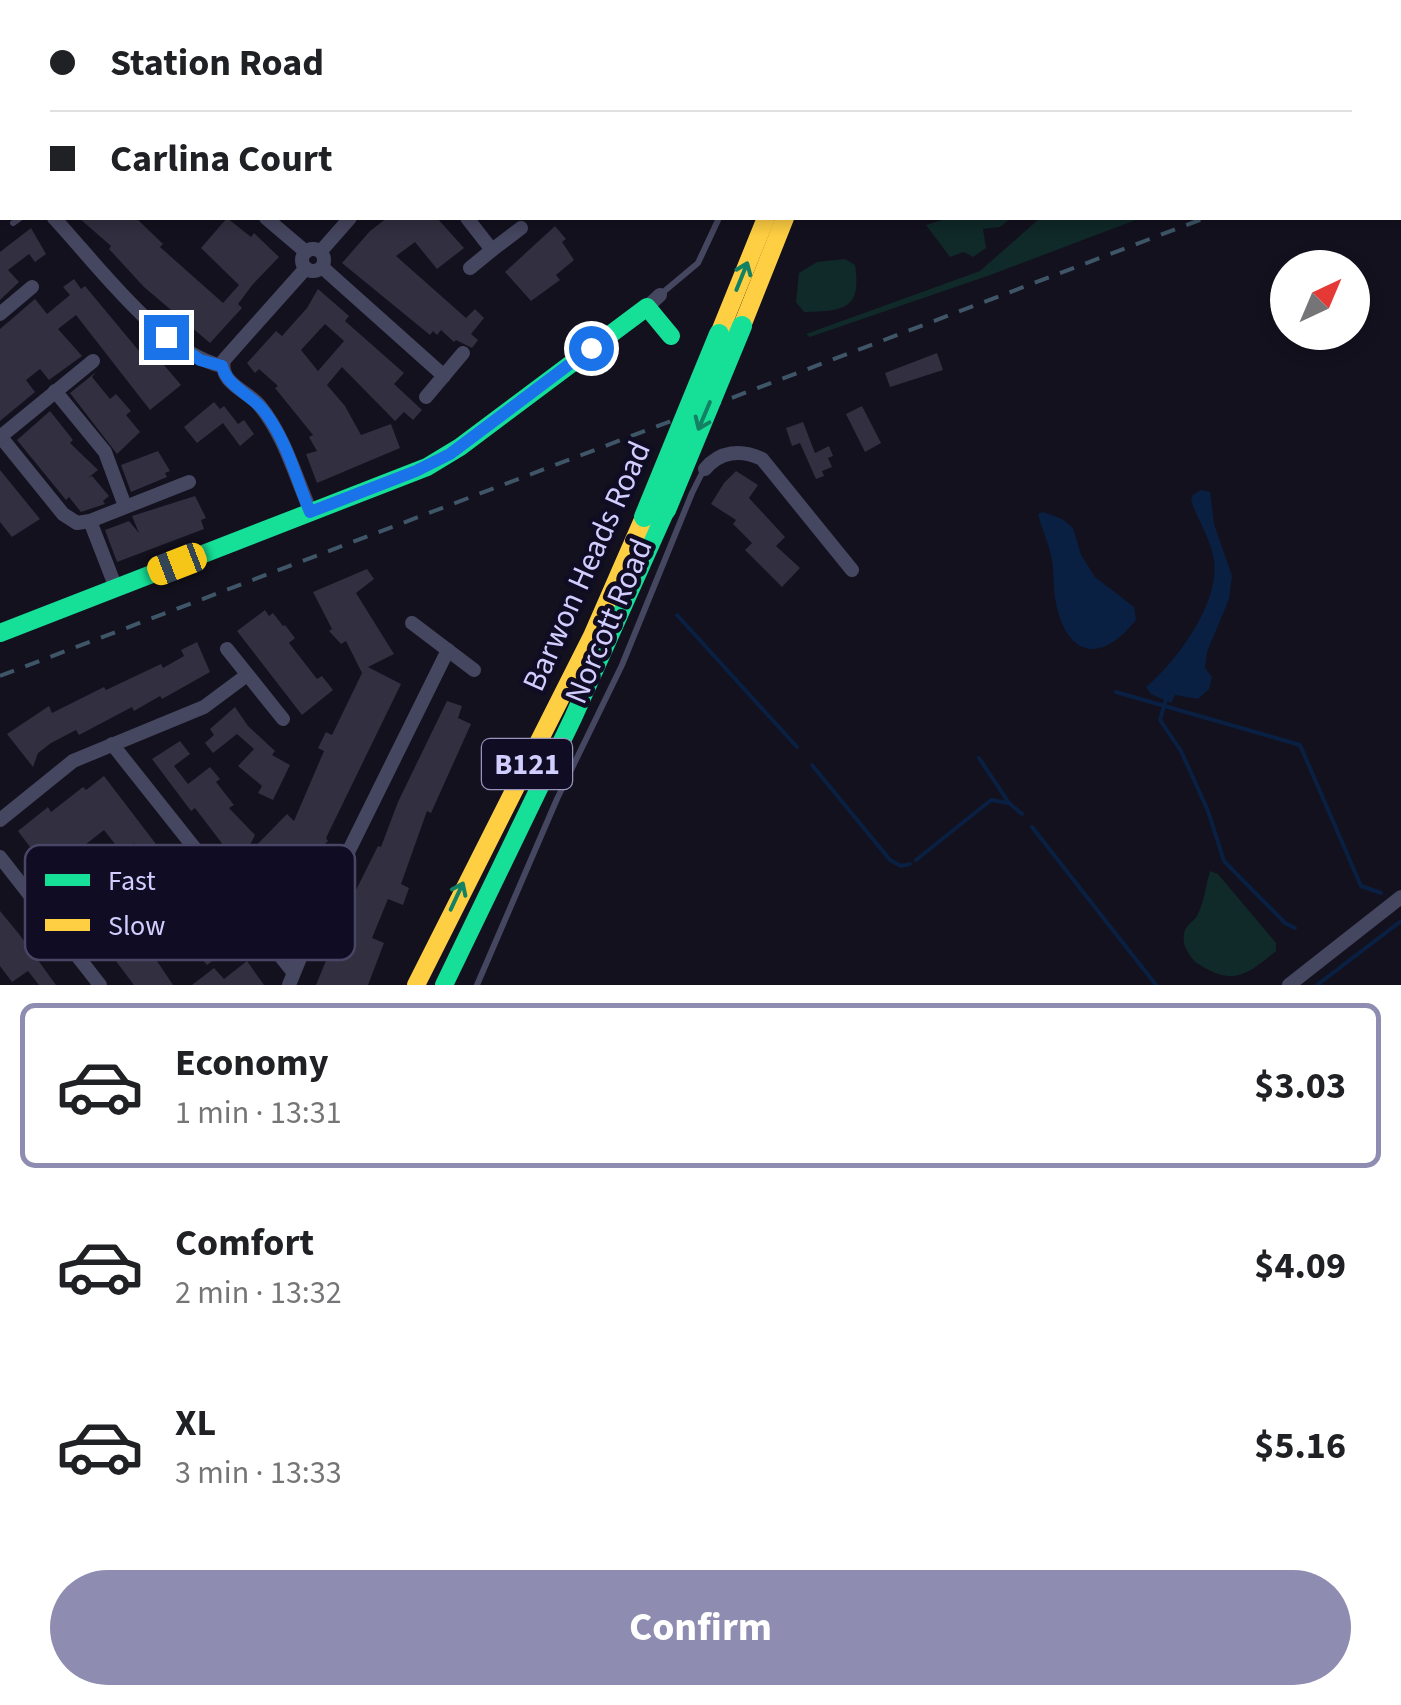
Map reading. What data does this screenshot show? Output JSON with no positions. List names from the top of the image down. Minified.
{"streets":{"main road":["Barwon Heads Road","B121"],"street":["Norcott Road"]},"legend":["Fast","Slow"],"north":"top right","page":{"banner":["Station Road","Carlina Court"],"list":[{"name":"Economy","note":"1 min · 13:31","value":"$3.03"},{"name":"Comfort","note":"2 min · 13:32","value":"$4.09"},{"name":"XL","note":"3 min · 13:33","value":"$5.16"}],"buttons":"Confirm"}}
